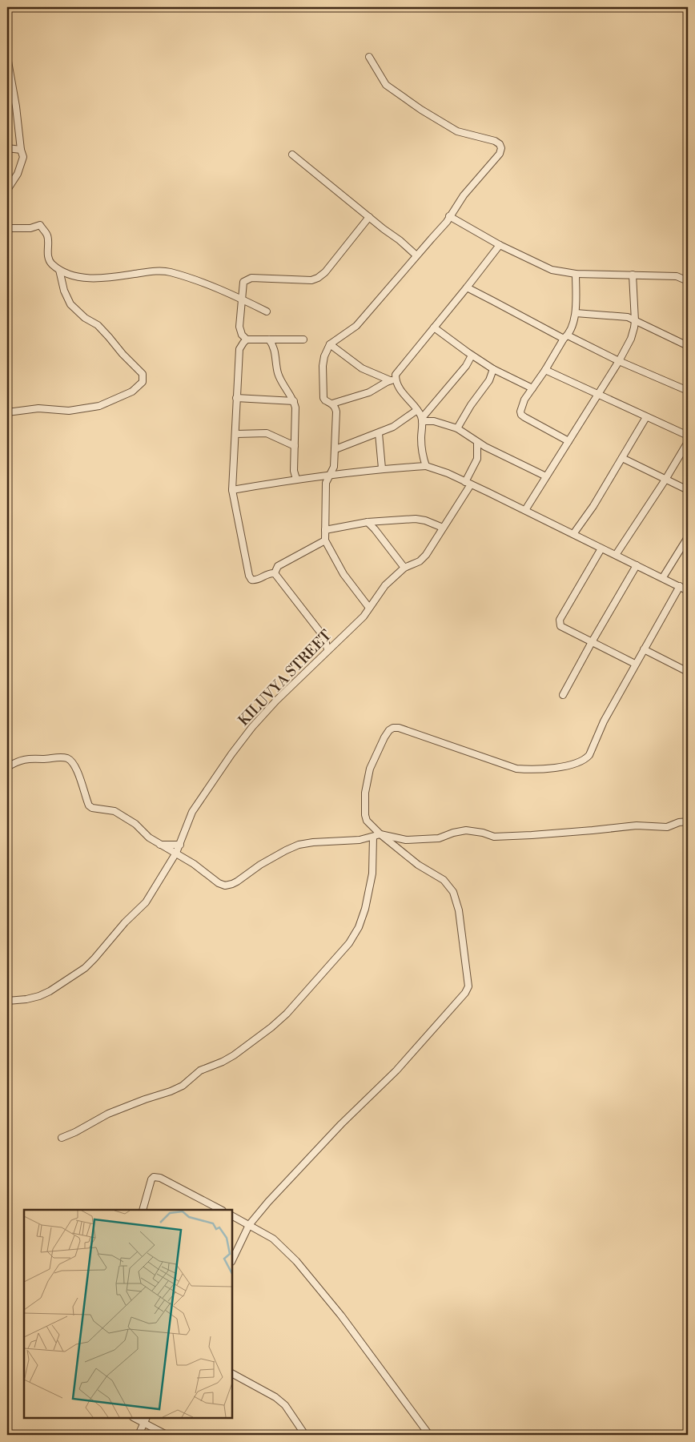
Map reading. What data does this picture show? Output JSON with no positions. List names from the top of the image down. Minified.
{"streets":{"street":["KILUVYA STREET"]}}
